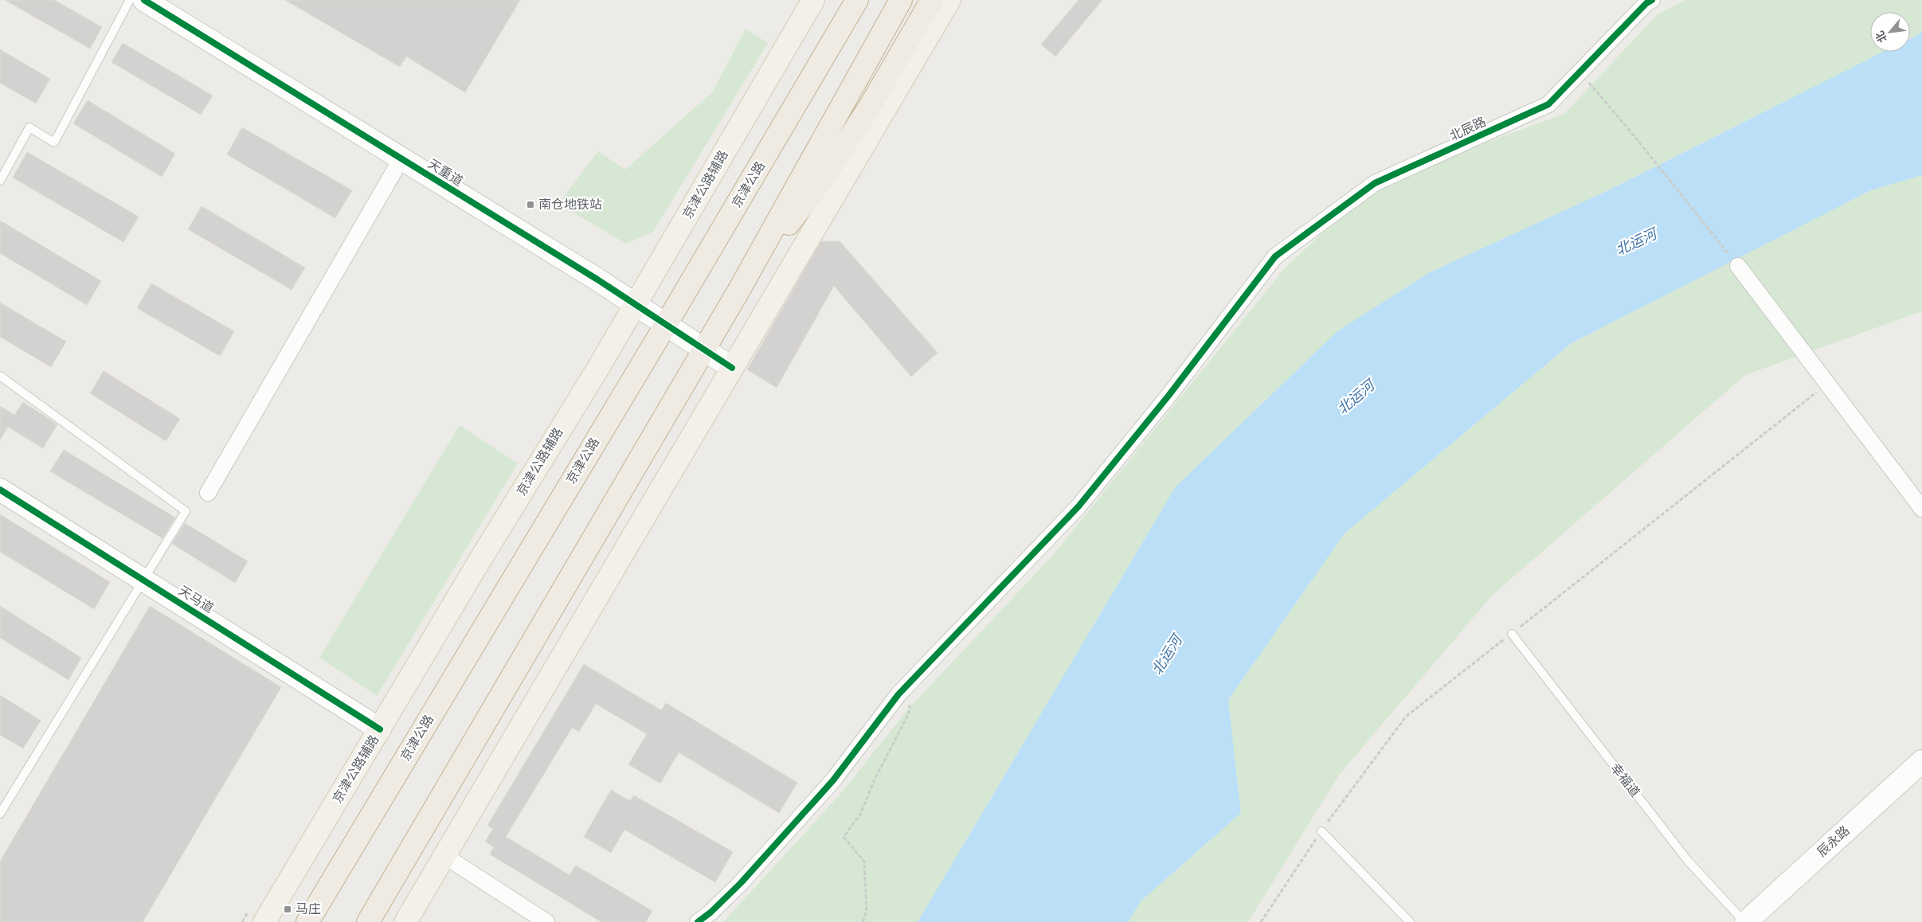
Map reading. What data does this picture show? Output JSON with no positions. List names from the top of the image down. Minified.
{"streets":{"highway":["京津公路"],"main road":["京津公路辅路"],"street":["北辰路","天重道","天马道","辰永路"],"lane":["幸福道"]},"crossings":[["天重道","京津公路辅路"],["天重道","京津公路"],["京津公路辅路","天马道"],["幸福道","辰永路"]],"water":["北运河"],"places":{"transit":["南仓地铁站","马庄"]},"north":"bottom left"}
